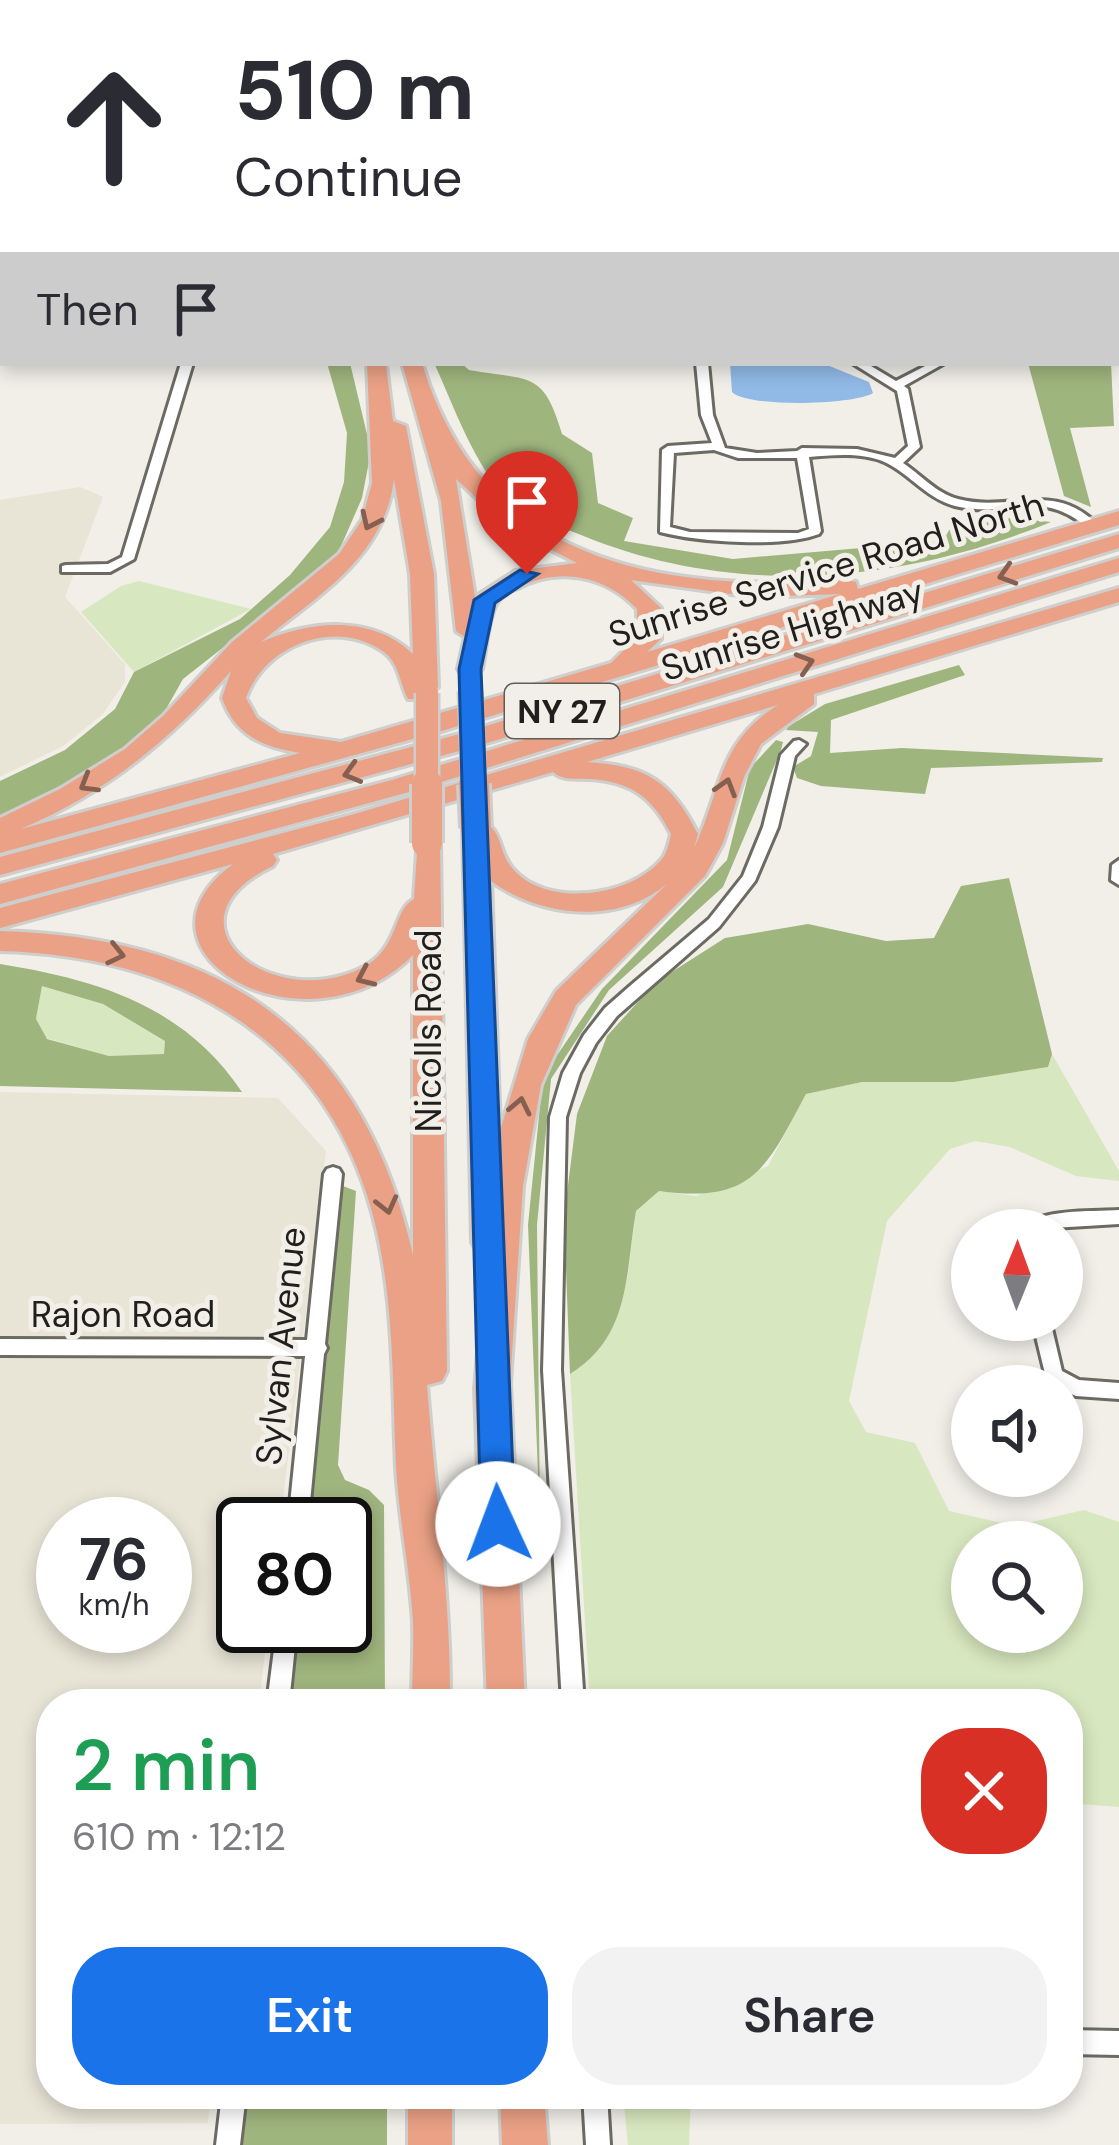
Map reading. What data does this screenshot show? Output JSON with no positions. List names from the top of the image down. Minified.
{"streets":{"highway":["Sunrise Service Road North","Sunrise Highway","NY 27","Nicolls Road"],"street":["Rajon Road","Sylvan Avenue"]},"crossings":[["Sunrise Service Road North","Nicolls Road"],["Rajon Road","Sylvan Avenue"]],"north":"top","page":{"turn":["510 m","Continue"],"then":"Then","speed":"76 km/h","limit":"80","heading":["2 min","610 m · 12:12"],"buttons":["Exit","Share"]}}
